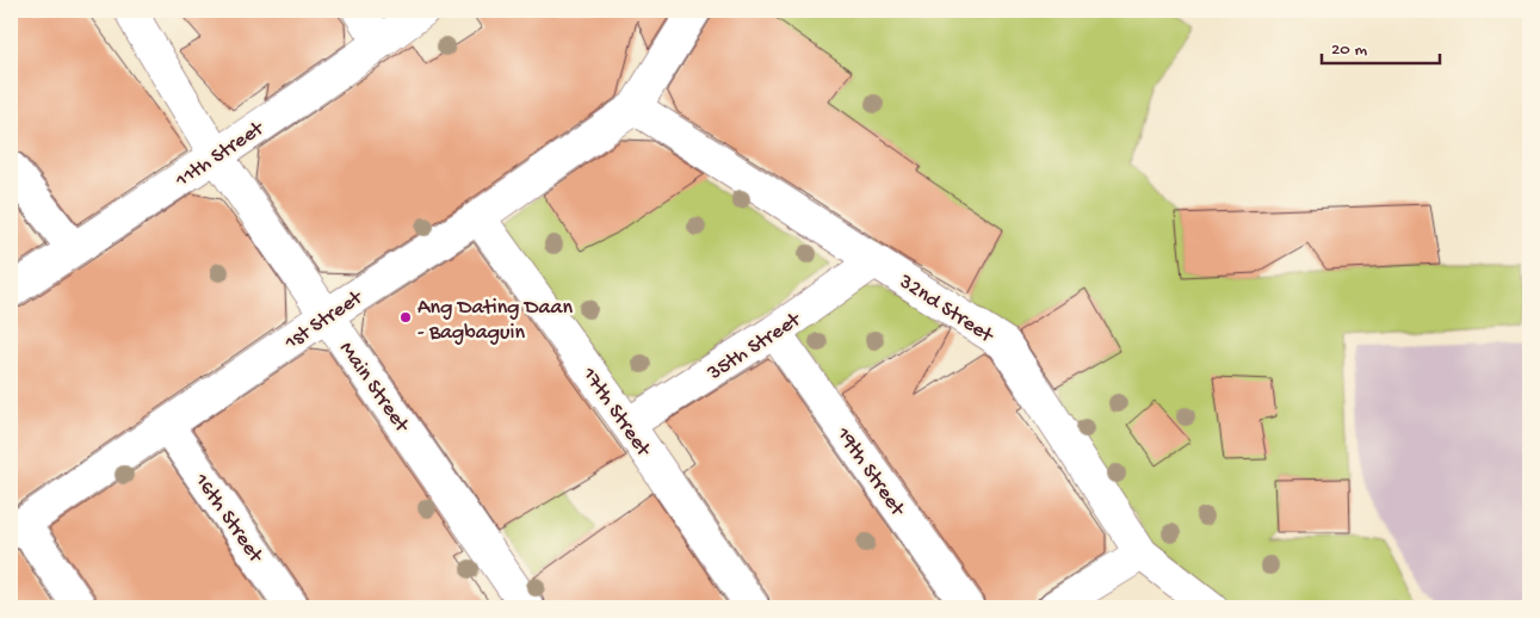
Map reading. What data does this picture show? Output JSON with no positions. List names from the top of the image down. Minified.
{"streets":{"street":["11th Street","32nd Street","1st Street","35th Street","Main Street","17th Street","19th Street","16th Street"]},"crossings":[["11th Street","Main Street"],["32nd Street","1st Street"],["32nd Street","35th Street"],["1st Street","Main Street"],["1st Street","17th Street"],["1st Street","16th Street"],["35th Street","17th Street"],["35th Street","19th Street"]],"places":["Ang Dating Daan - Bagbaguin"],"scale_bar":"20 m"}
